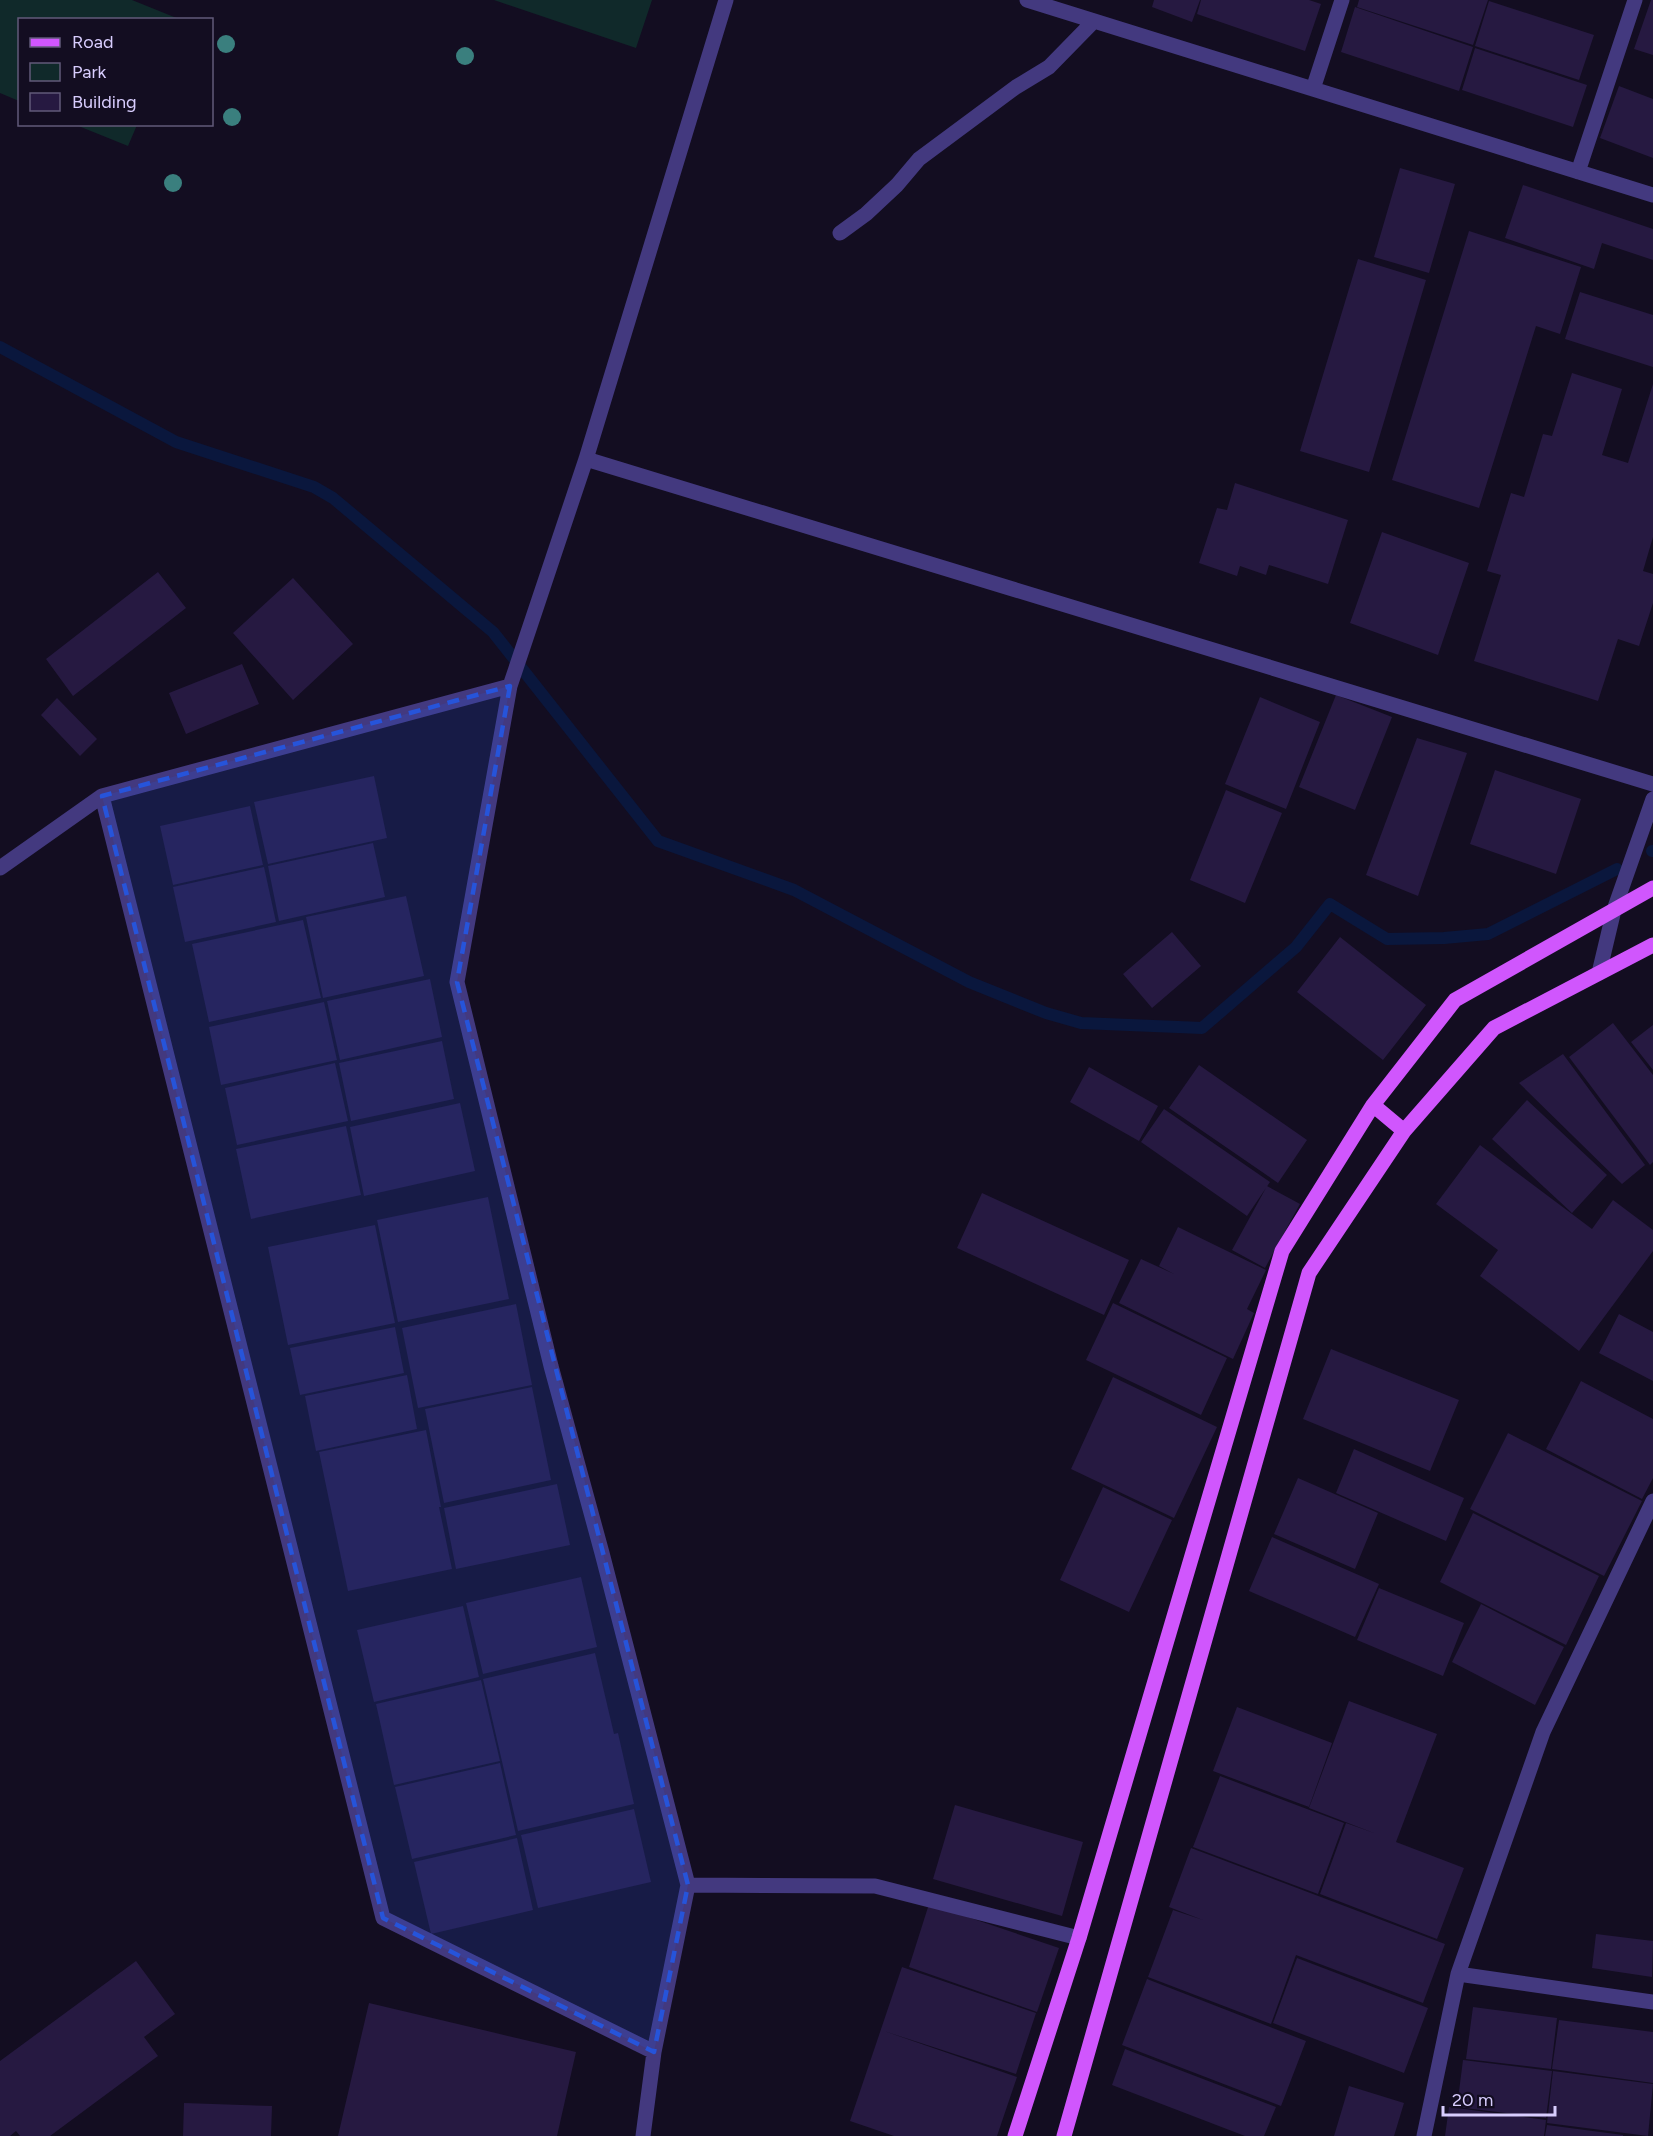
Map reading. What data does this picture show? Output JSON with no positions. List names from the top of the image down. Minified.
{"legend":["Road","Park","Building"],"scale_bar":"20 m"}
